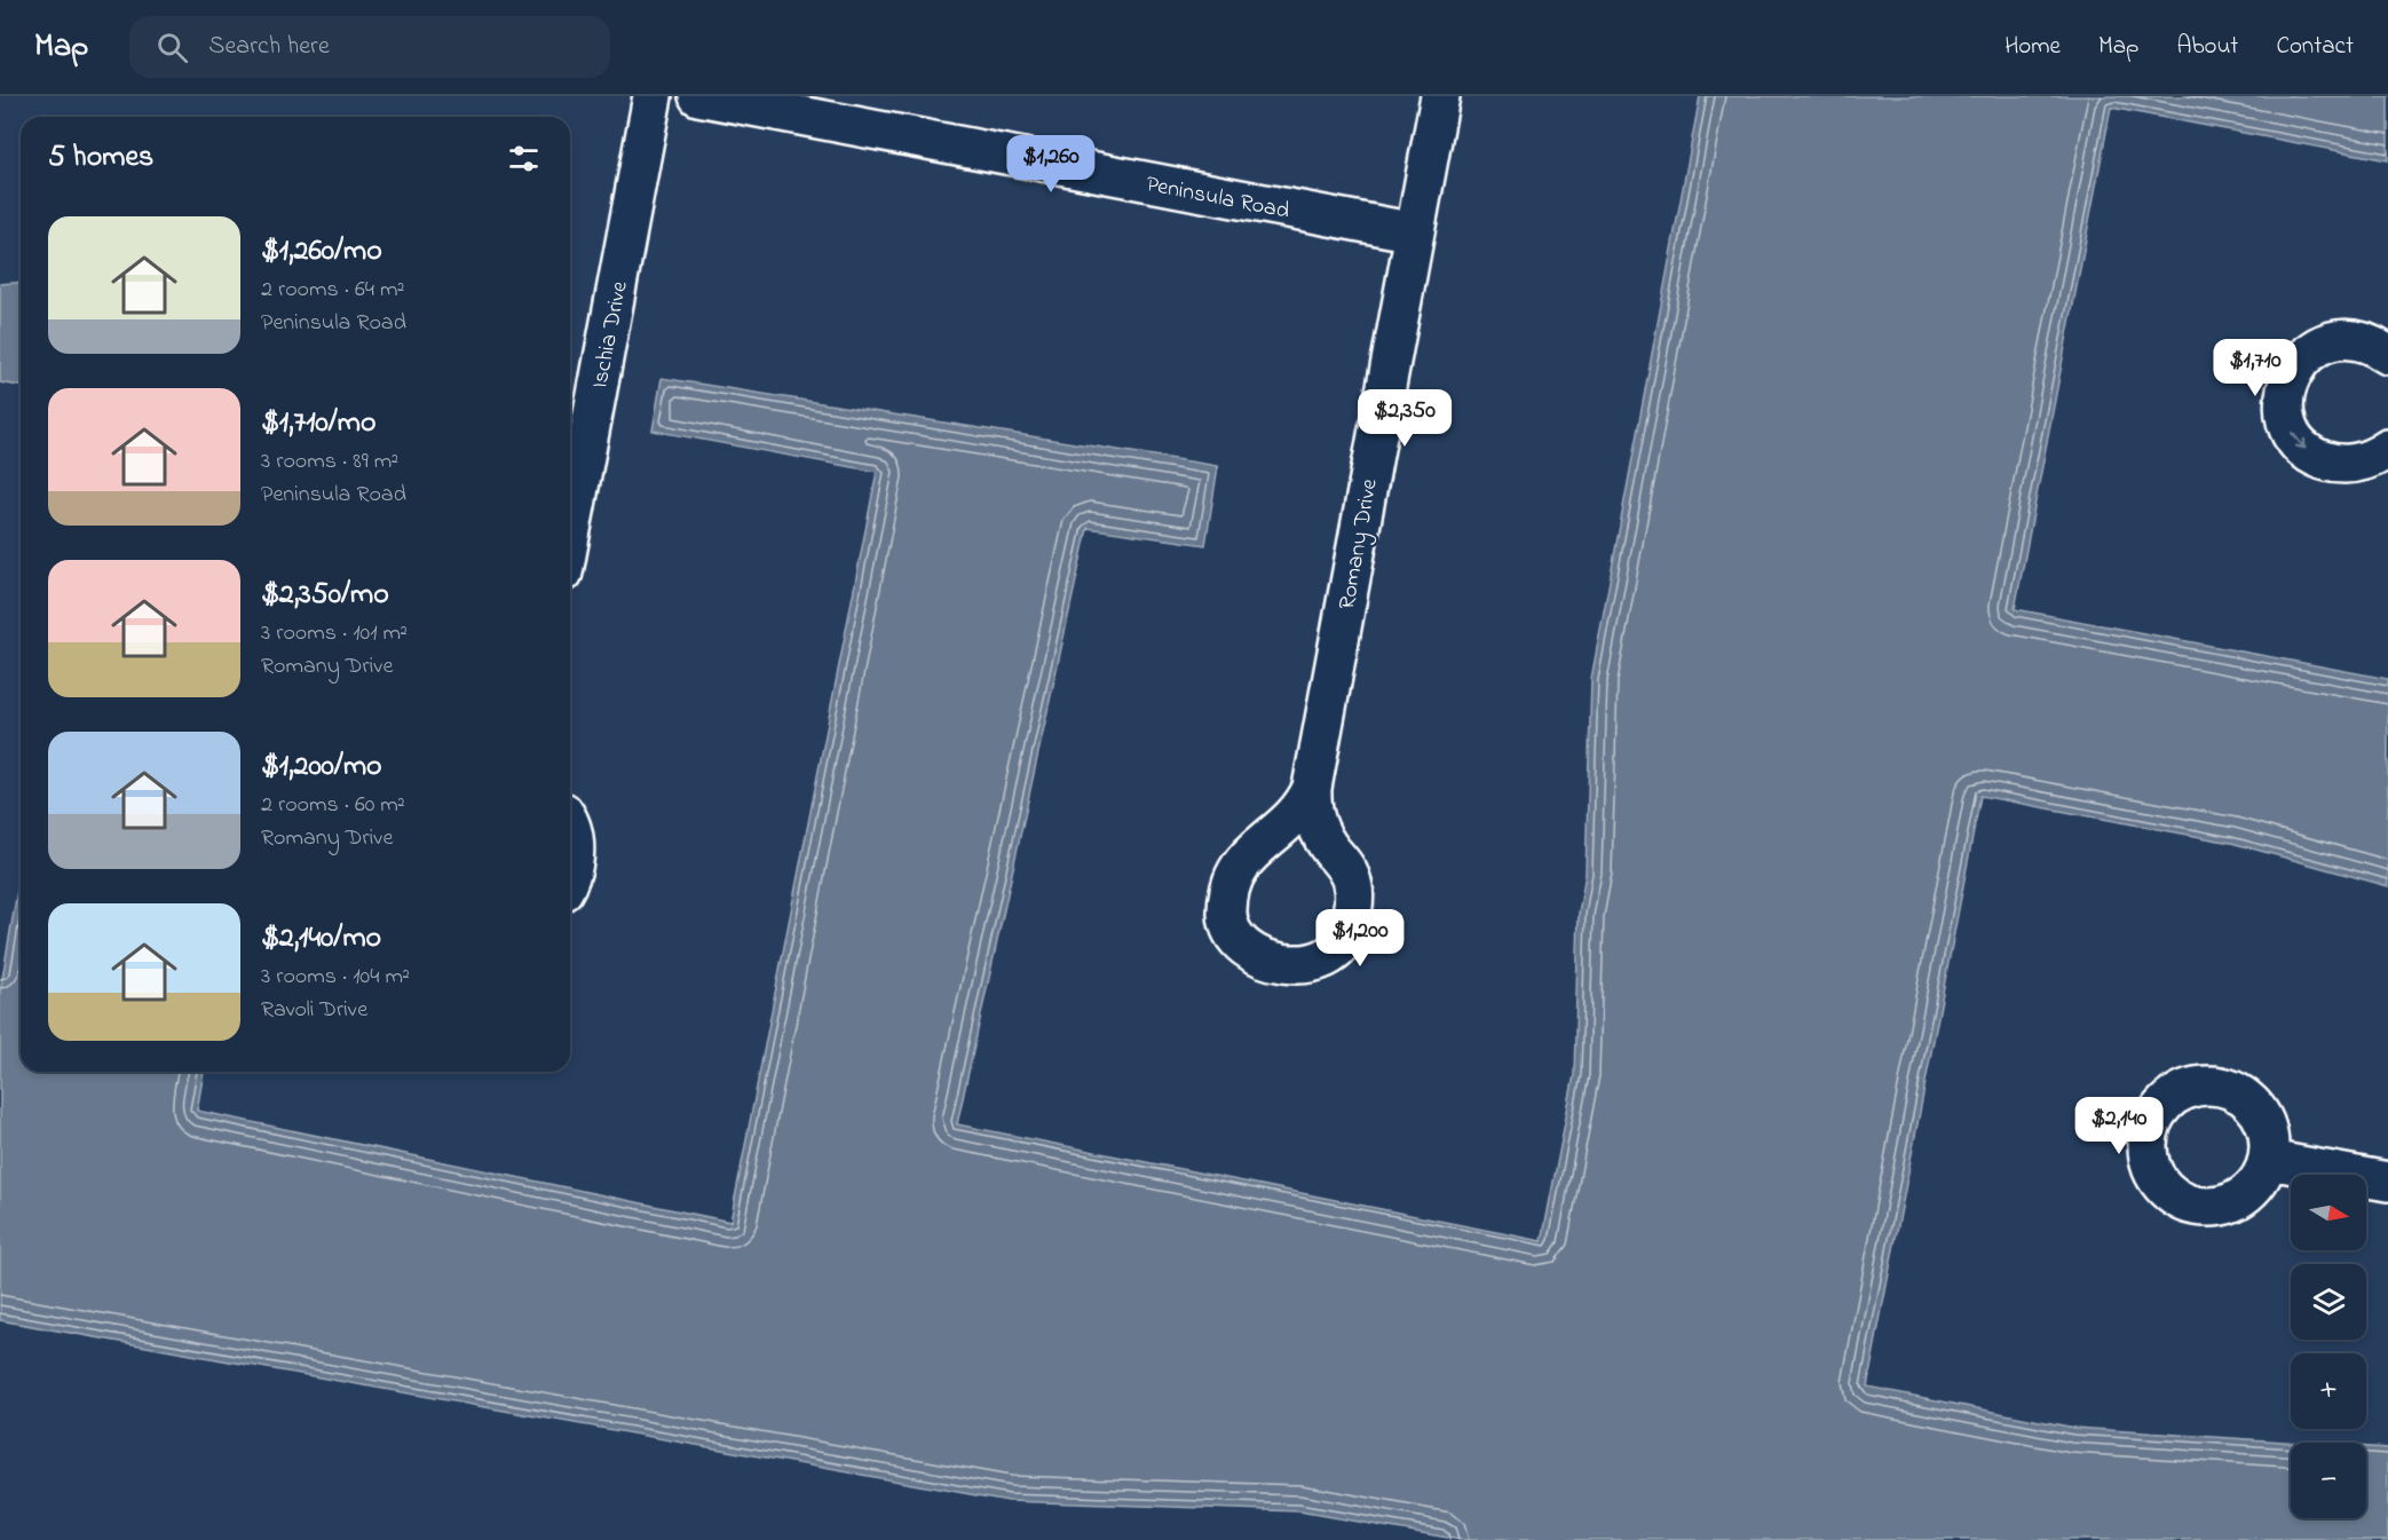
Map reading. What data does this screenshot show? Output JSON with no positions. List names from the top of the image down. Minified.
{"streets":{"street":["Peninsula Road","Ischia Drive","Romany Drive"]},"crossings":[["Peninsula Road","Romany Drive"]],"north":"right","page":{"header":"Map","search":"Search here","nav":["Home","Map","About","Contact"],"heading":"5 homes","price":["$1,260","$1,710","$2,350","$1,200","$2,140"],"list":[{"name":"$1,260/mo","note":"2 rooms · 64 m² · Peninsula Road"},{"name":"$1,710/mo","note":"3 rooms · 89 m² · Peninsula Road"},{"name":"$2,350/mo","note":"3 rooms · 101 m² · Romany Drive"},{"name":"$1,200/mo","note":"2 rooms · 60 m² · Romany Drive"},{"name":"$2,140/mo","note":"3 rooms · 104 m² · Ravoli Drive"}],"map_buttons":["+","−"]}}
